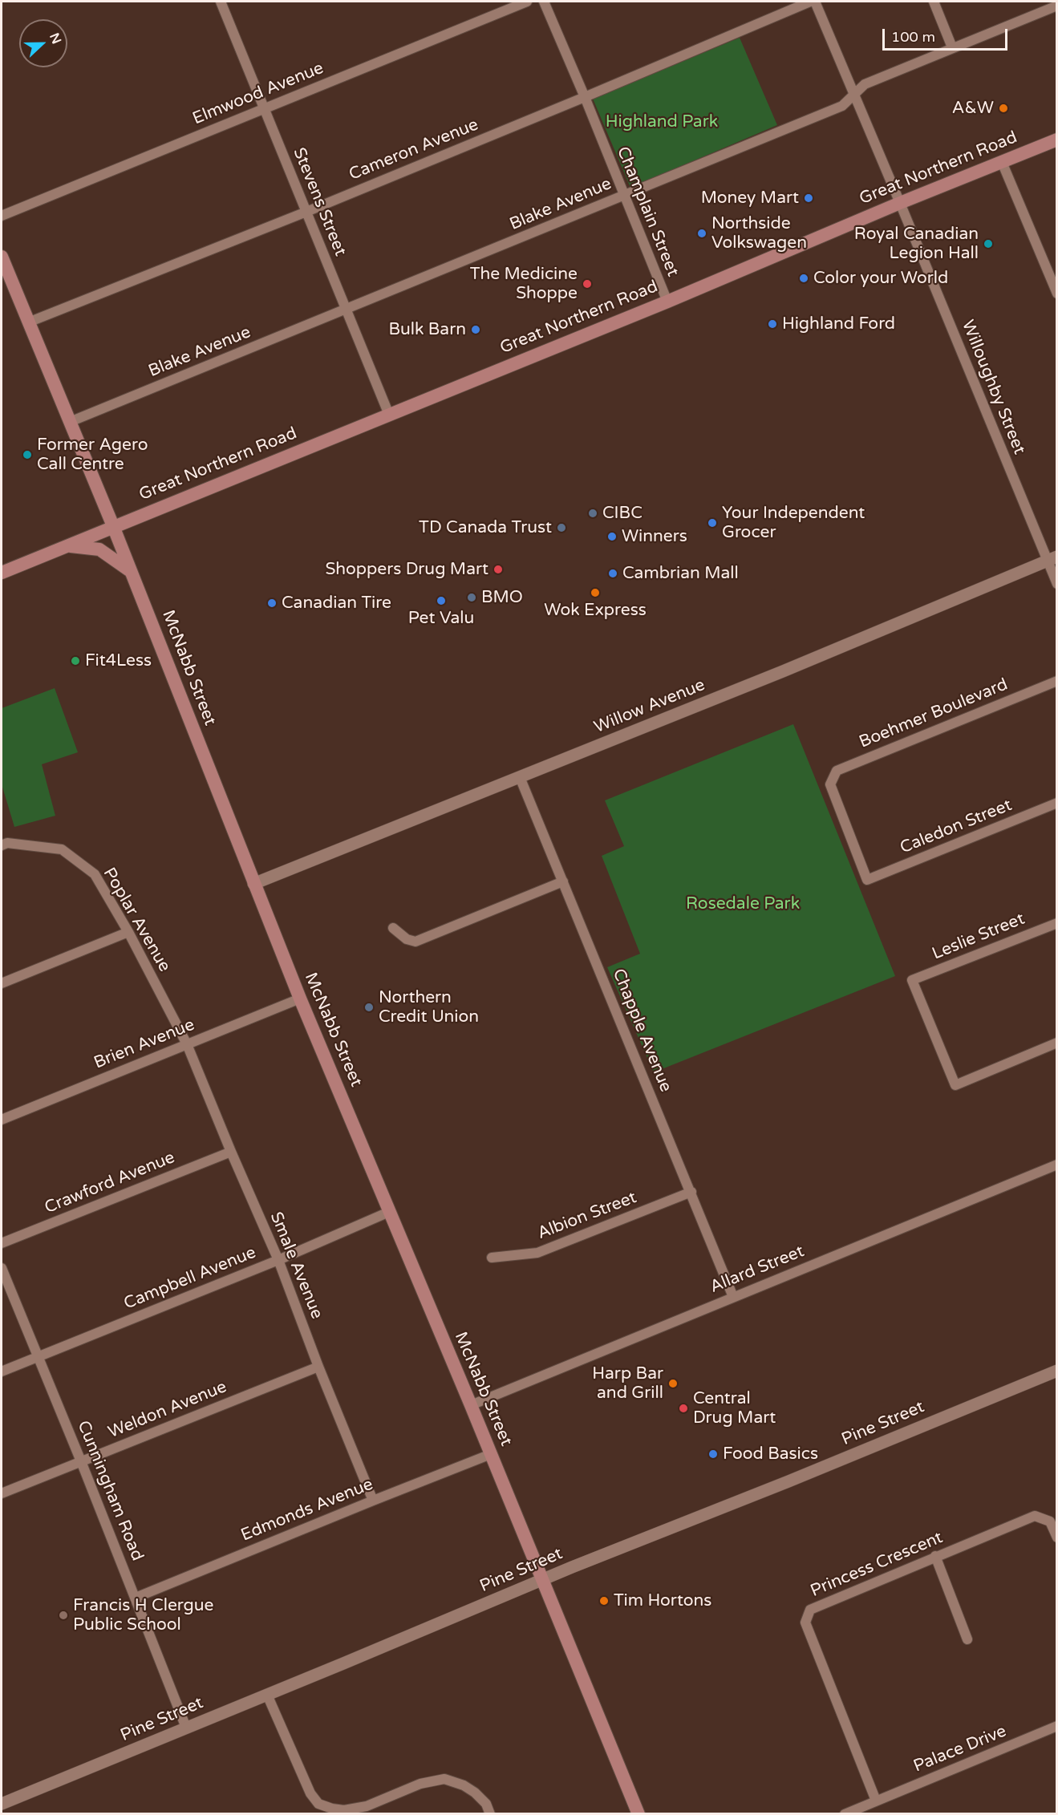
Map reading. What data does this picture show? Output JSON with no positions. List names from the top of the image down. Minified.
{"streets":{"main road":["Great Northern Road","McNabb Street"],"street":["Elmwood Avenue","Cameron Avenue","Stevens Street","Blake Avenue","Champlain Street","Willoughby Street","Willow Avenue","Boehmer Boulevard","Caledon Street","Poplar Avenue","Leslie Street","Chapple Avenue","Brien Avenue","Crawford Avenue","Albion Street","Smale Avenue","Allard Street","Campbell Avenue","Weldon Avenue","Pine Street","Cunningham Road","Edmonds Avenue","Princess Crescent","Palace Drive"]},"crossings":[["Elmwood Avenue","Stevens Street"],["Cameron Avenue","Stevens Street"],["Cameron Avenue","Champlain Street"],["Cameron Avenue","McNabb Street"],["Great Northern Road","Stevens Street"],["Great Northern Road","Champlain Street"],["Great Northern Road","Willoughby Street"],["Great Northern Road","McNabb Street"],["Stevens Street","Blake Avenue"],["Blake Avenue","Champlain Street"],["Blake Avenue","Willoughby Street"],["Blake Avenue","McNabb Street"],["Willoughby Street","Willow Avenue"],["McNabb Street","Willow Avenue"],["McNabb Street","Brien Avenue"],["McNabb Street","Allard Street"],["McNabb Street","Campbell Avenue"],["McNabb Street","Pine Street"],["McNabb Street","Edmonds Avenue"],["Willow Avenue","Chapple Avenue"],["Boehmer Boulevard","Caledon Street"],["Poplar Avenue","Brien Avenue"],["Poplar Avenue","Smale Avenue"],["Chapple Avenue","Albion Street"],["Chapple Avenue","Allard Street"],["Brien Avenue","Smale Avenue"],["Crawford Avenue","Smale Avenue"],["Smale Avenue","Campbell Avenue"],["Smale Avenue","Weldon Avenue"],["Smale Avenue","Edmonds Avenue"],["Campbell Avenue","Cunningham Road"],["Weldon Avenue","Cunningham Road"],["Pine Street","Cunningham Road"],["Cunningham Road","Edmonds Avenue"],["Princess Crescent","Palace Drive"]],"parks":["Highland Park","Rosedale Park"],"places":["A&W","Money Mart","Northside Volkswagen","Royal Canadian Legion Hall","Color your World","The Medicine Shoppe","Highland Ford","Bulk Barn","Former Agero Call Centre","CIBC","Your Independent Grocer","TD Canada Trust","Winners","Shoppers Drug Mart","Cambrian Mall","Wok Express","BMO","Pet Valu","Canadian Tire","Fit4Less","Northern Credit Union","Harp Bar and Grill","Central Drug Mart","Food Basics","Tim Hortons","Francis H Clergue Public School"],"scale_bar":"100 m","north":"right"}
